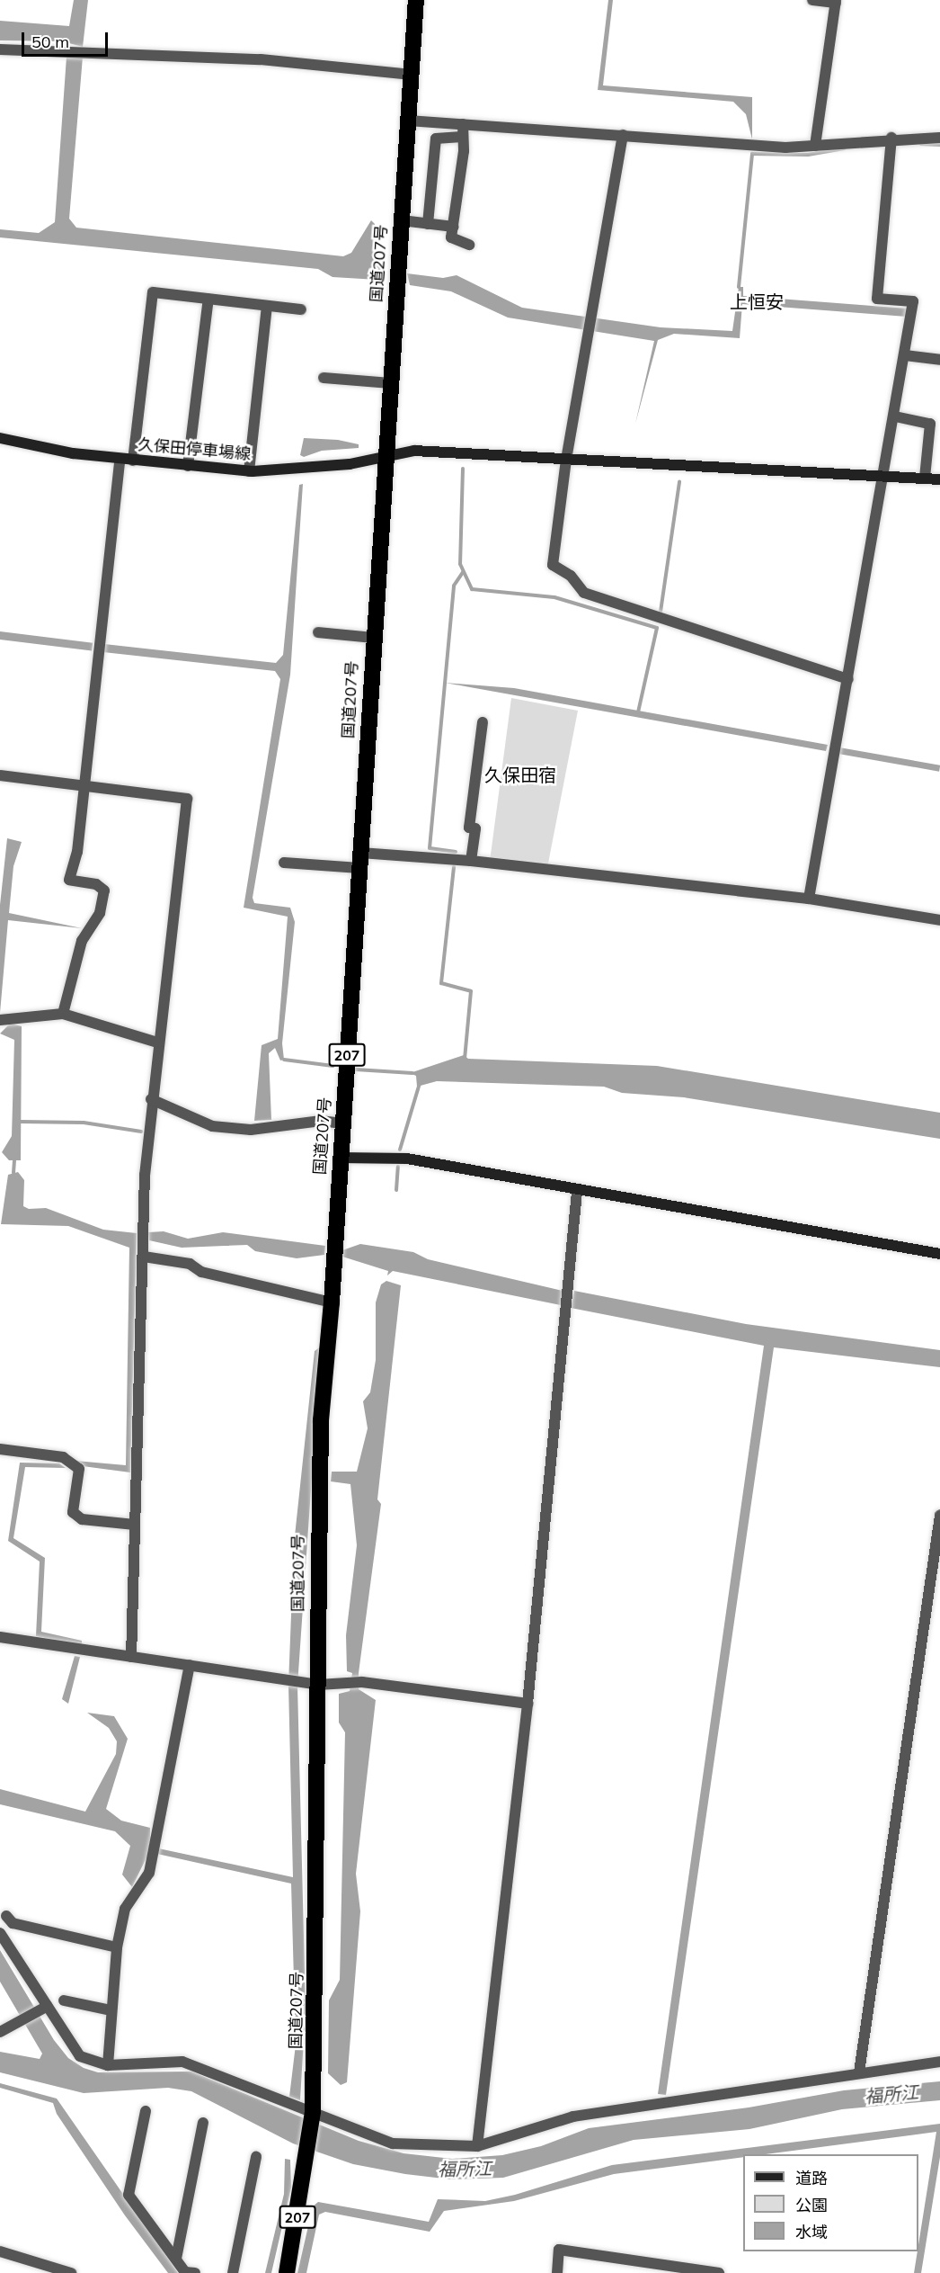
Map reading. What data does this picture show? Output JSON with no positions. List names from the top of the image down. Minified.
{"streets":{"highway":["国道207号","207"],"street":["久保田停車場線"]},"crossings":[["国道207号","久保田停車場線"]],"districts":["上恒安","久保田宿"],"water":["福所江"],"legend":["道路","公園","水域"],"scale_bar":"50 m"}
